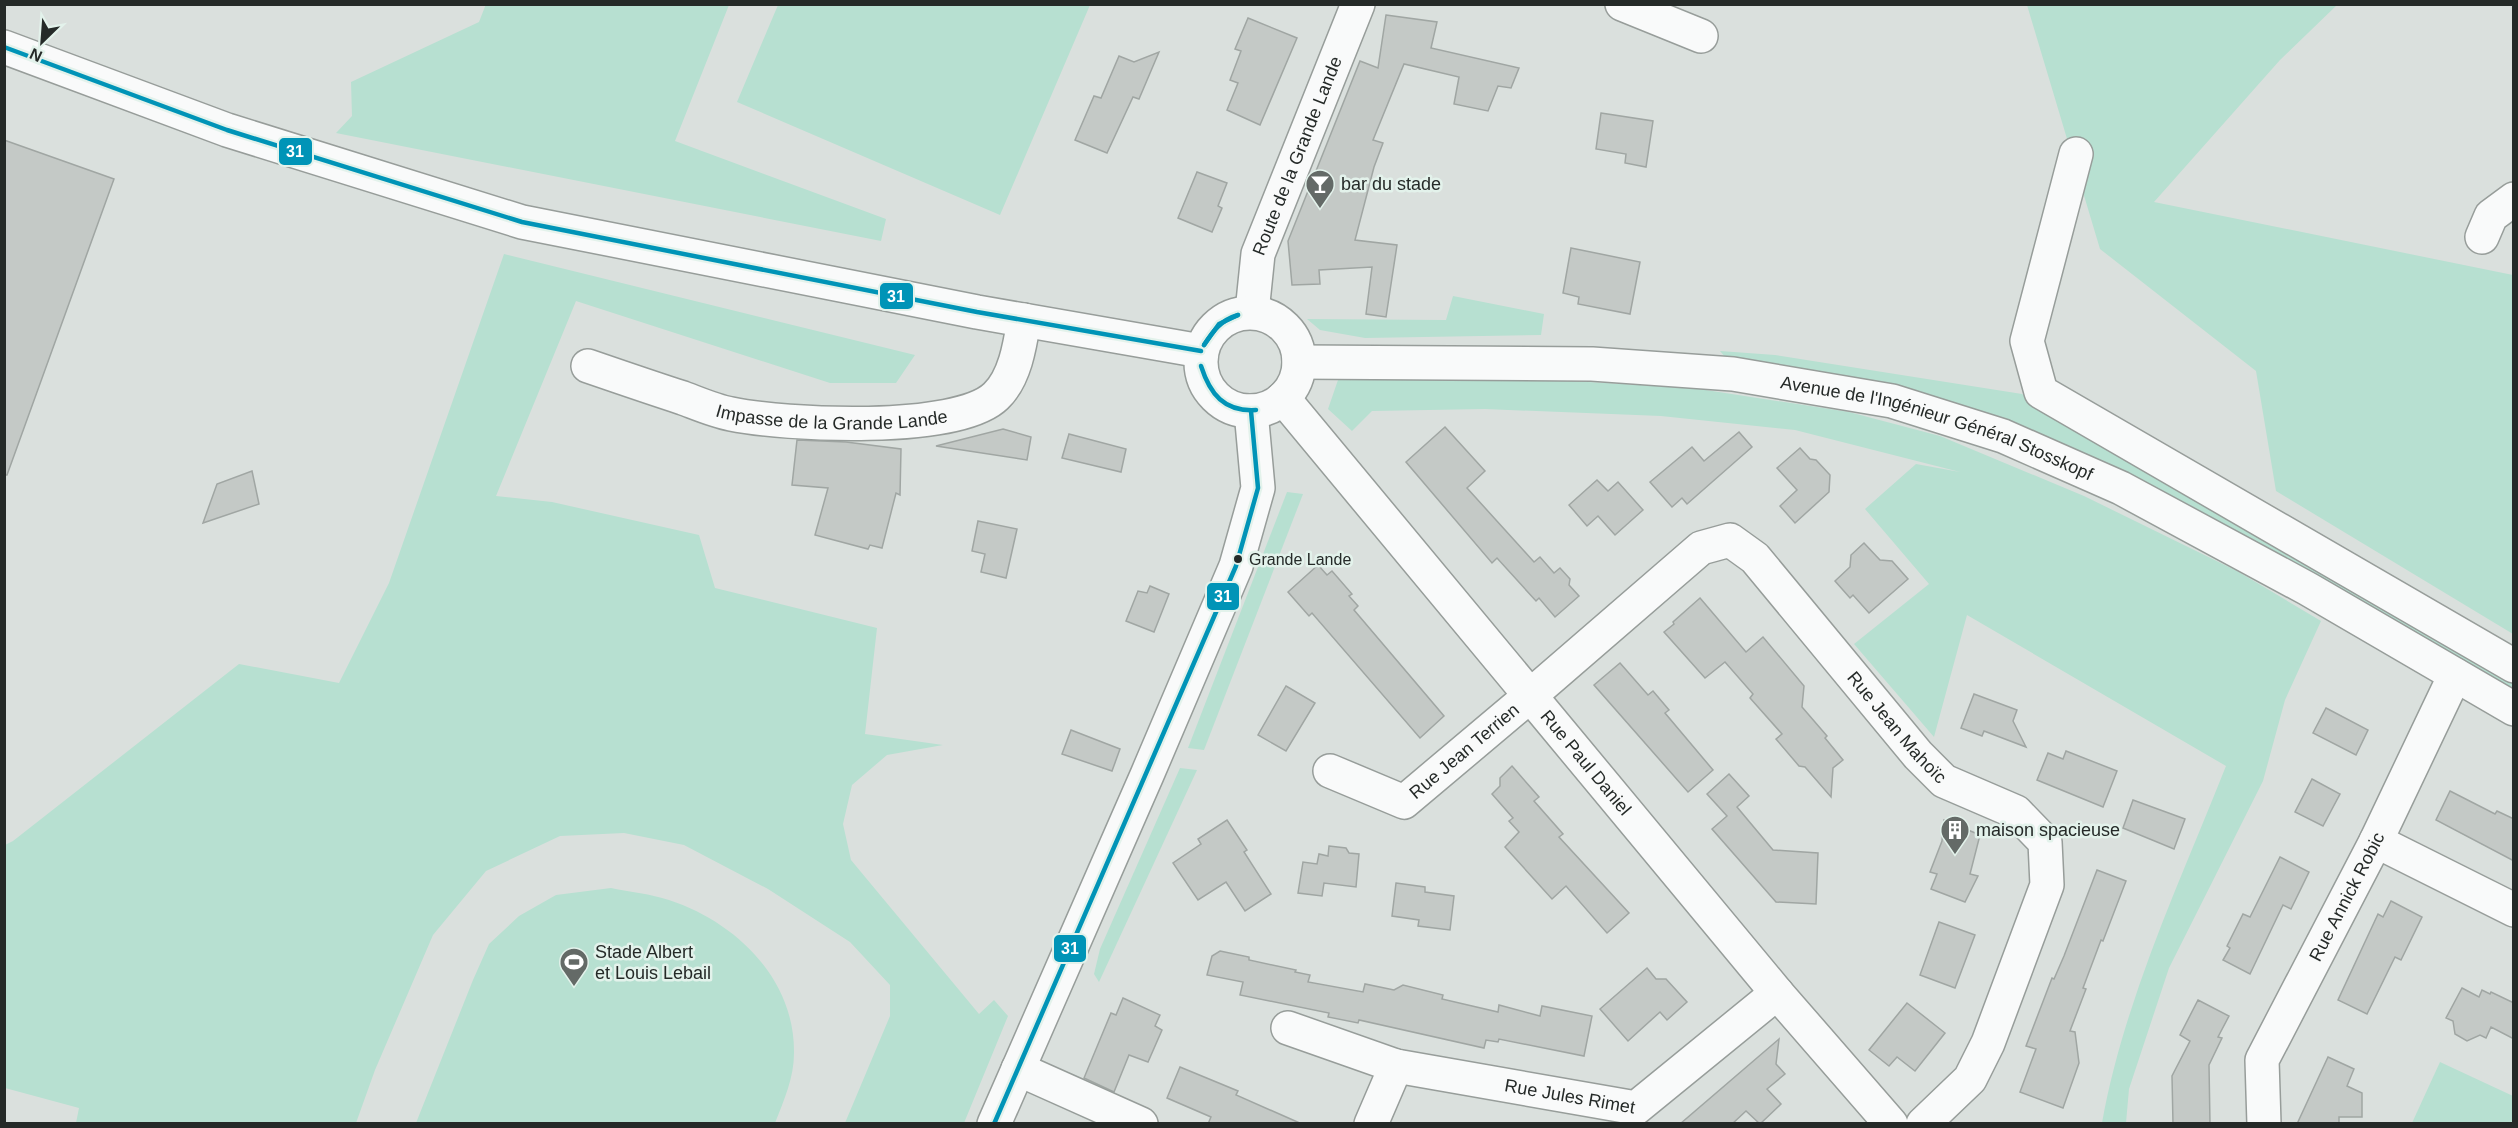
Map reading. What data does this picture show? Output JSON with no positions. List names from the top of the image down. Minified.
{"streets":{"street":["Route de la Grande Lande","Impasse de la Grande Lande","Avenue de l'Ingénieur Général Stosskopf","Rue Jean Mahoïc","Rue Jean Terrien","Rue Paul Daniel","Rue Annick Robic","Rue Jules Rimet"]},"crossings":[["Route de la Grande Lande","Avenue de l'Ingénieur Général Stosskopf"],["Route de la Grande Lande","Rue Paul Daniel"],["Avenue de l'Ingénieur Général Stosskopf","Rue Paul Daniel"],["Avenue de l'Ingénieur Général Stosskopf","Rue Annick Robic"],["Rue Jean Mahoïc","Rue Jean Terrien"],["Rue Jean Mahoïc","Rue Paul Daniel"],["Rue Jean Terrien","Rue Paul Daniel"],["Rue Paul Daniel","Rue Jules Rimet"]],"places":{"bar":["bar du stade"],"other":["Grande Lande"],"building":["maison spacieuse"],"sports":["Stade Albert et Louis Lebail"]},"lines":["transit line 31"],"north":"bottom left"}
